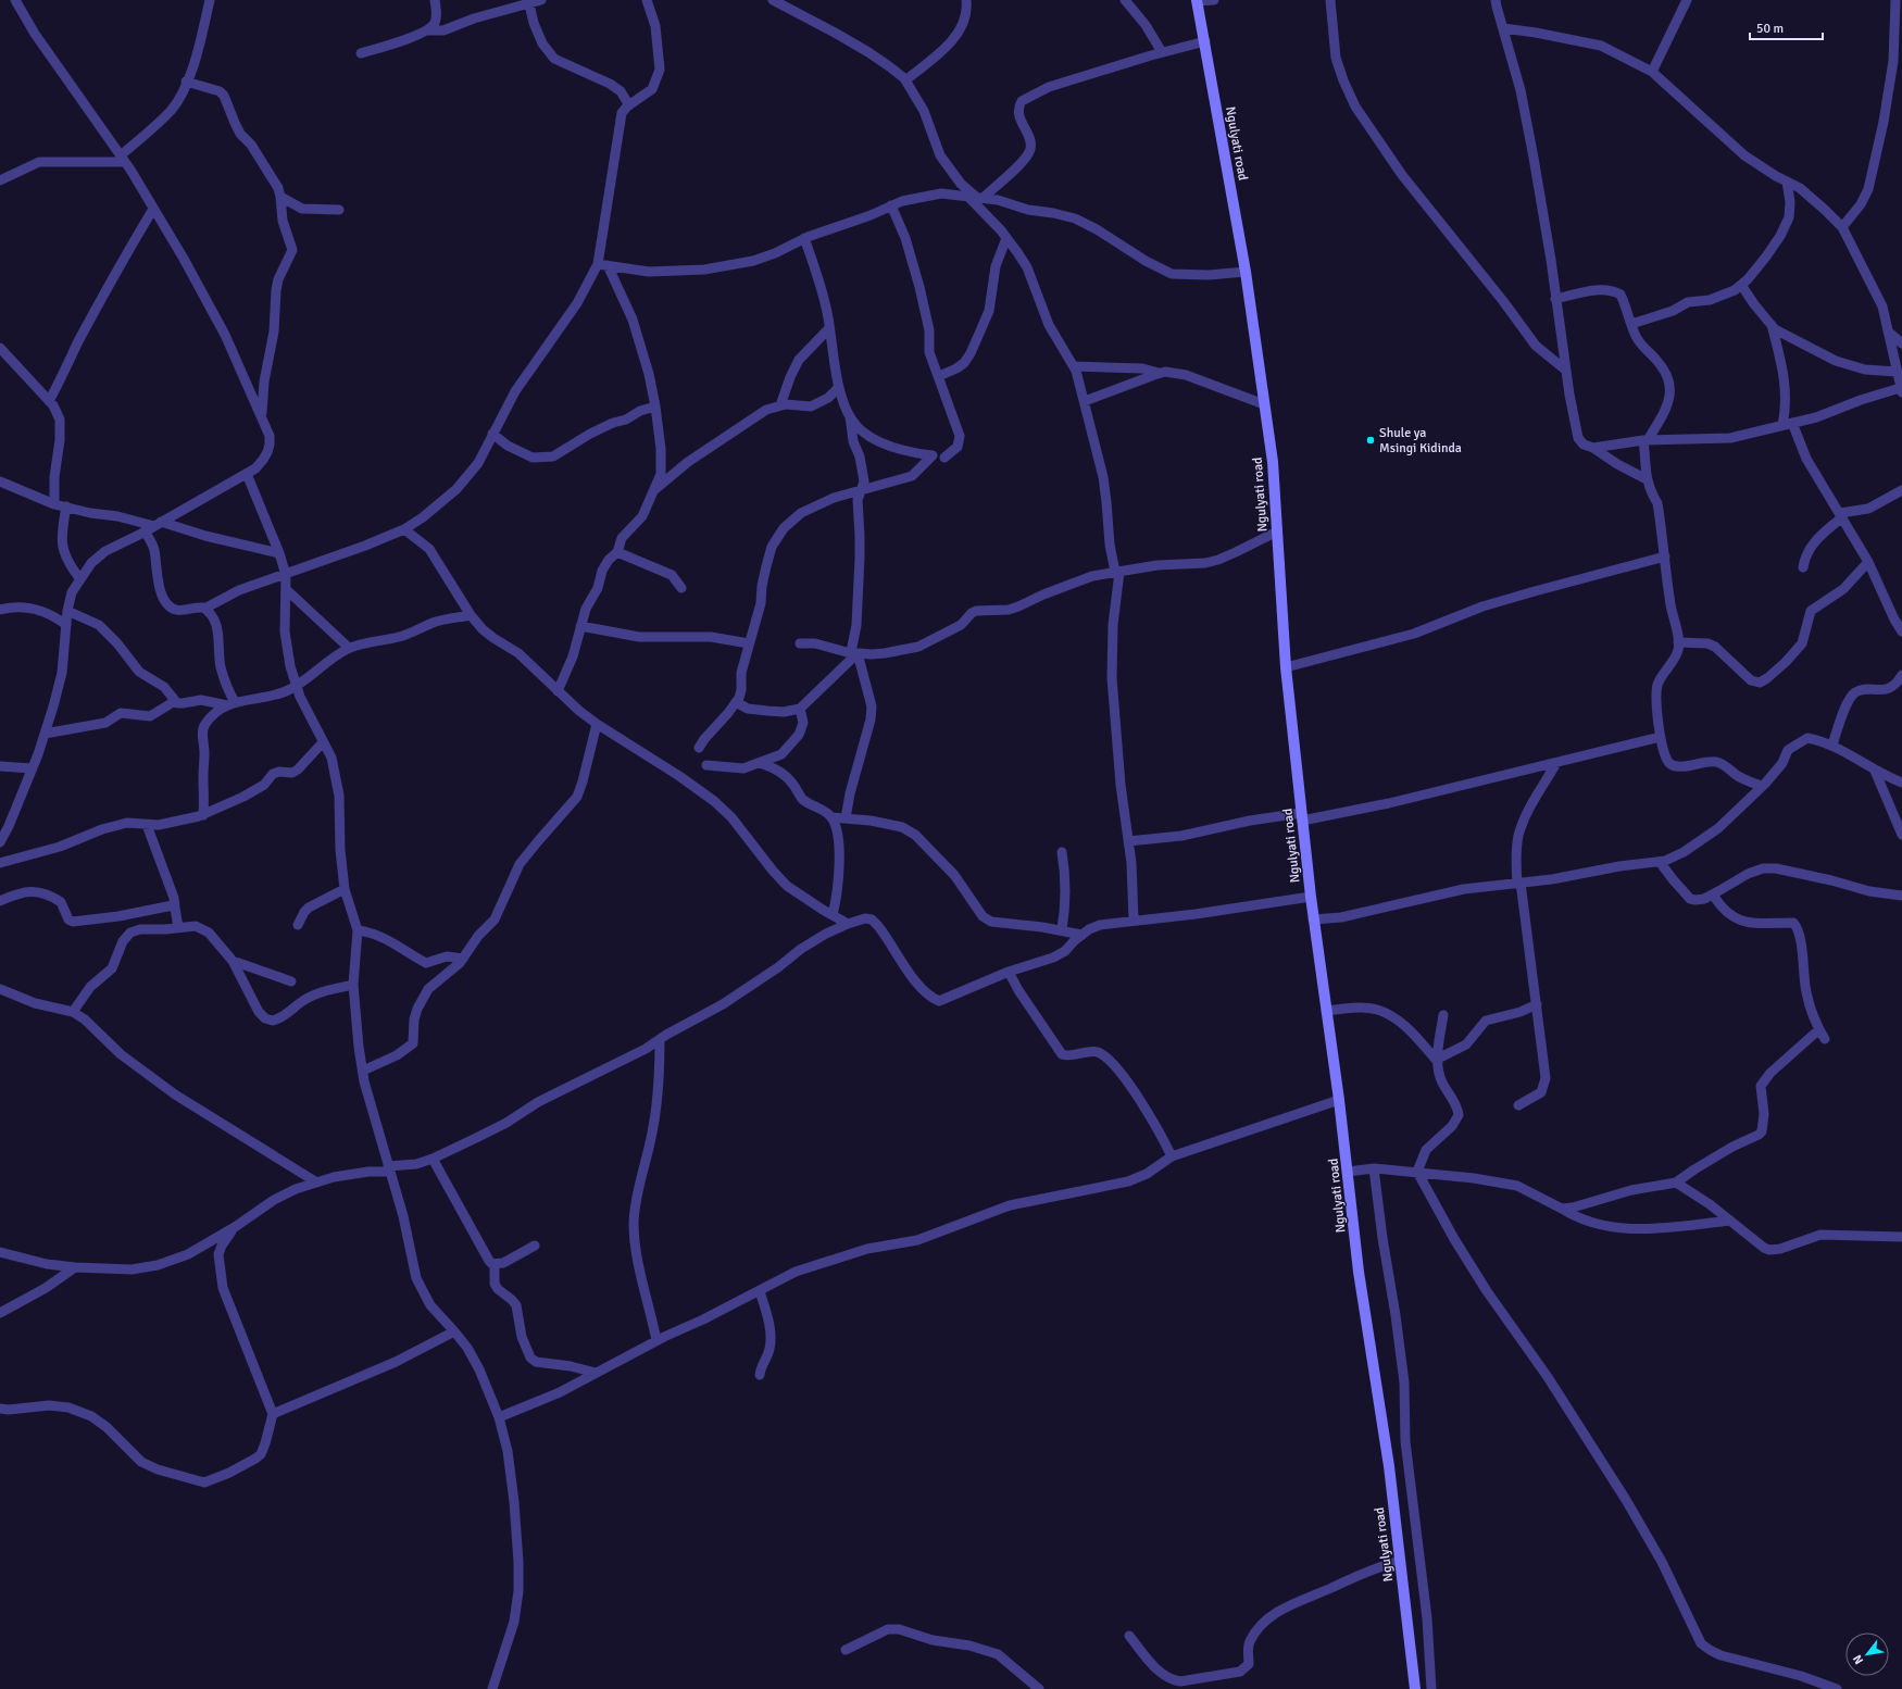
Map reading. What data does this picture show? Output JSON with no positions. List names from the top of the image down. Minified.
{"streets":{"main road":["Ngulyati road"]},"places":["Shule ya Msingi Kidinda"],"scale_bar":"50 m","north":"bottom left"}
